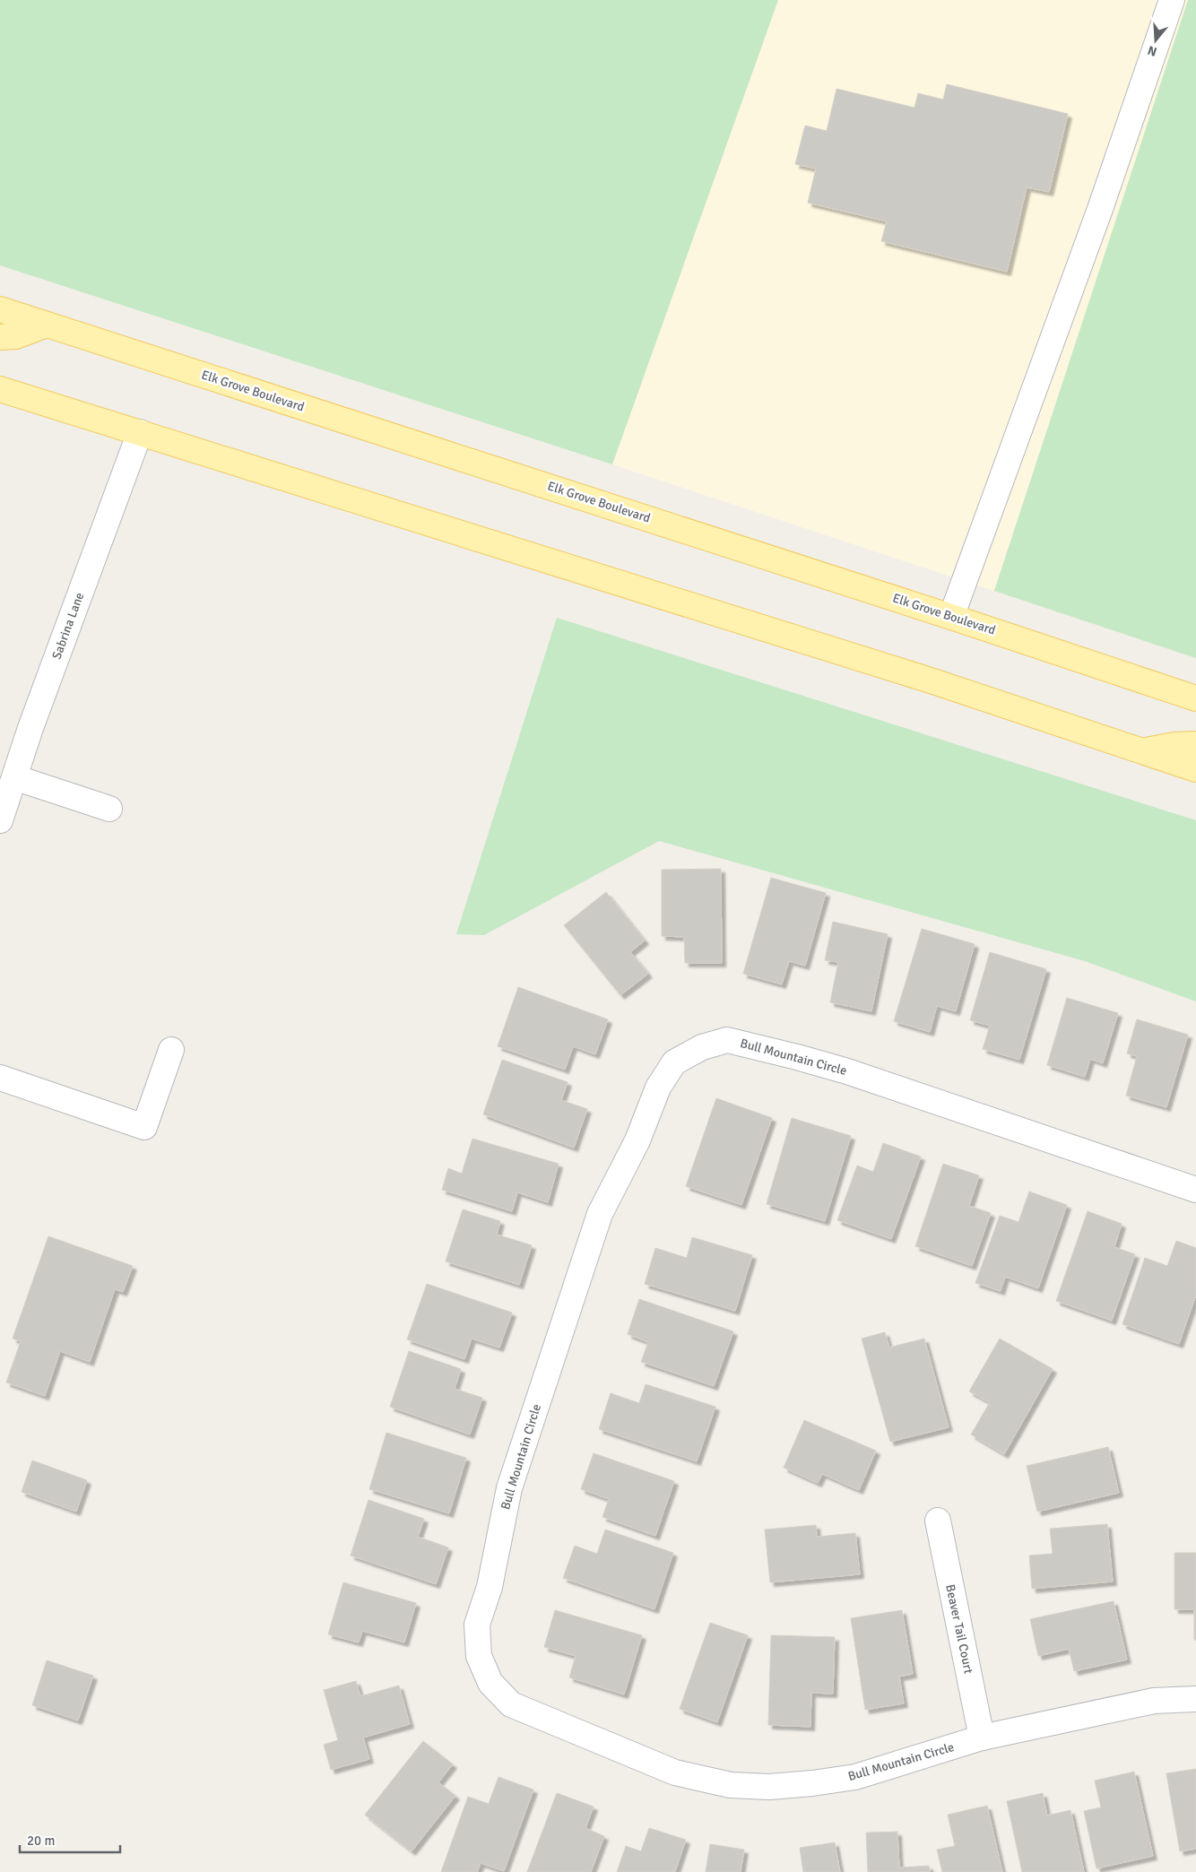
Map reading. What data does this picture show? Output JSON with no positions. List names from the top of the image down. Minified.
{"streets":{"main road":["Elk Grove Boulevard"],"street":["Sabrina Lane","Bull Mountain Circle","Beaver Tail Court"]},"crossings":[["Bull Mountain Circle","Beaver Tail Court"]],"scale_bar":"20 m","north":"bottom"}
